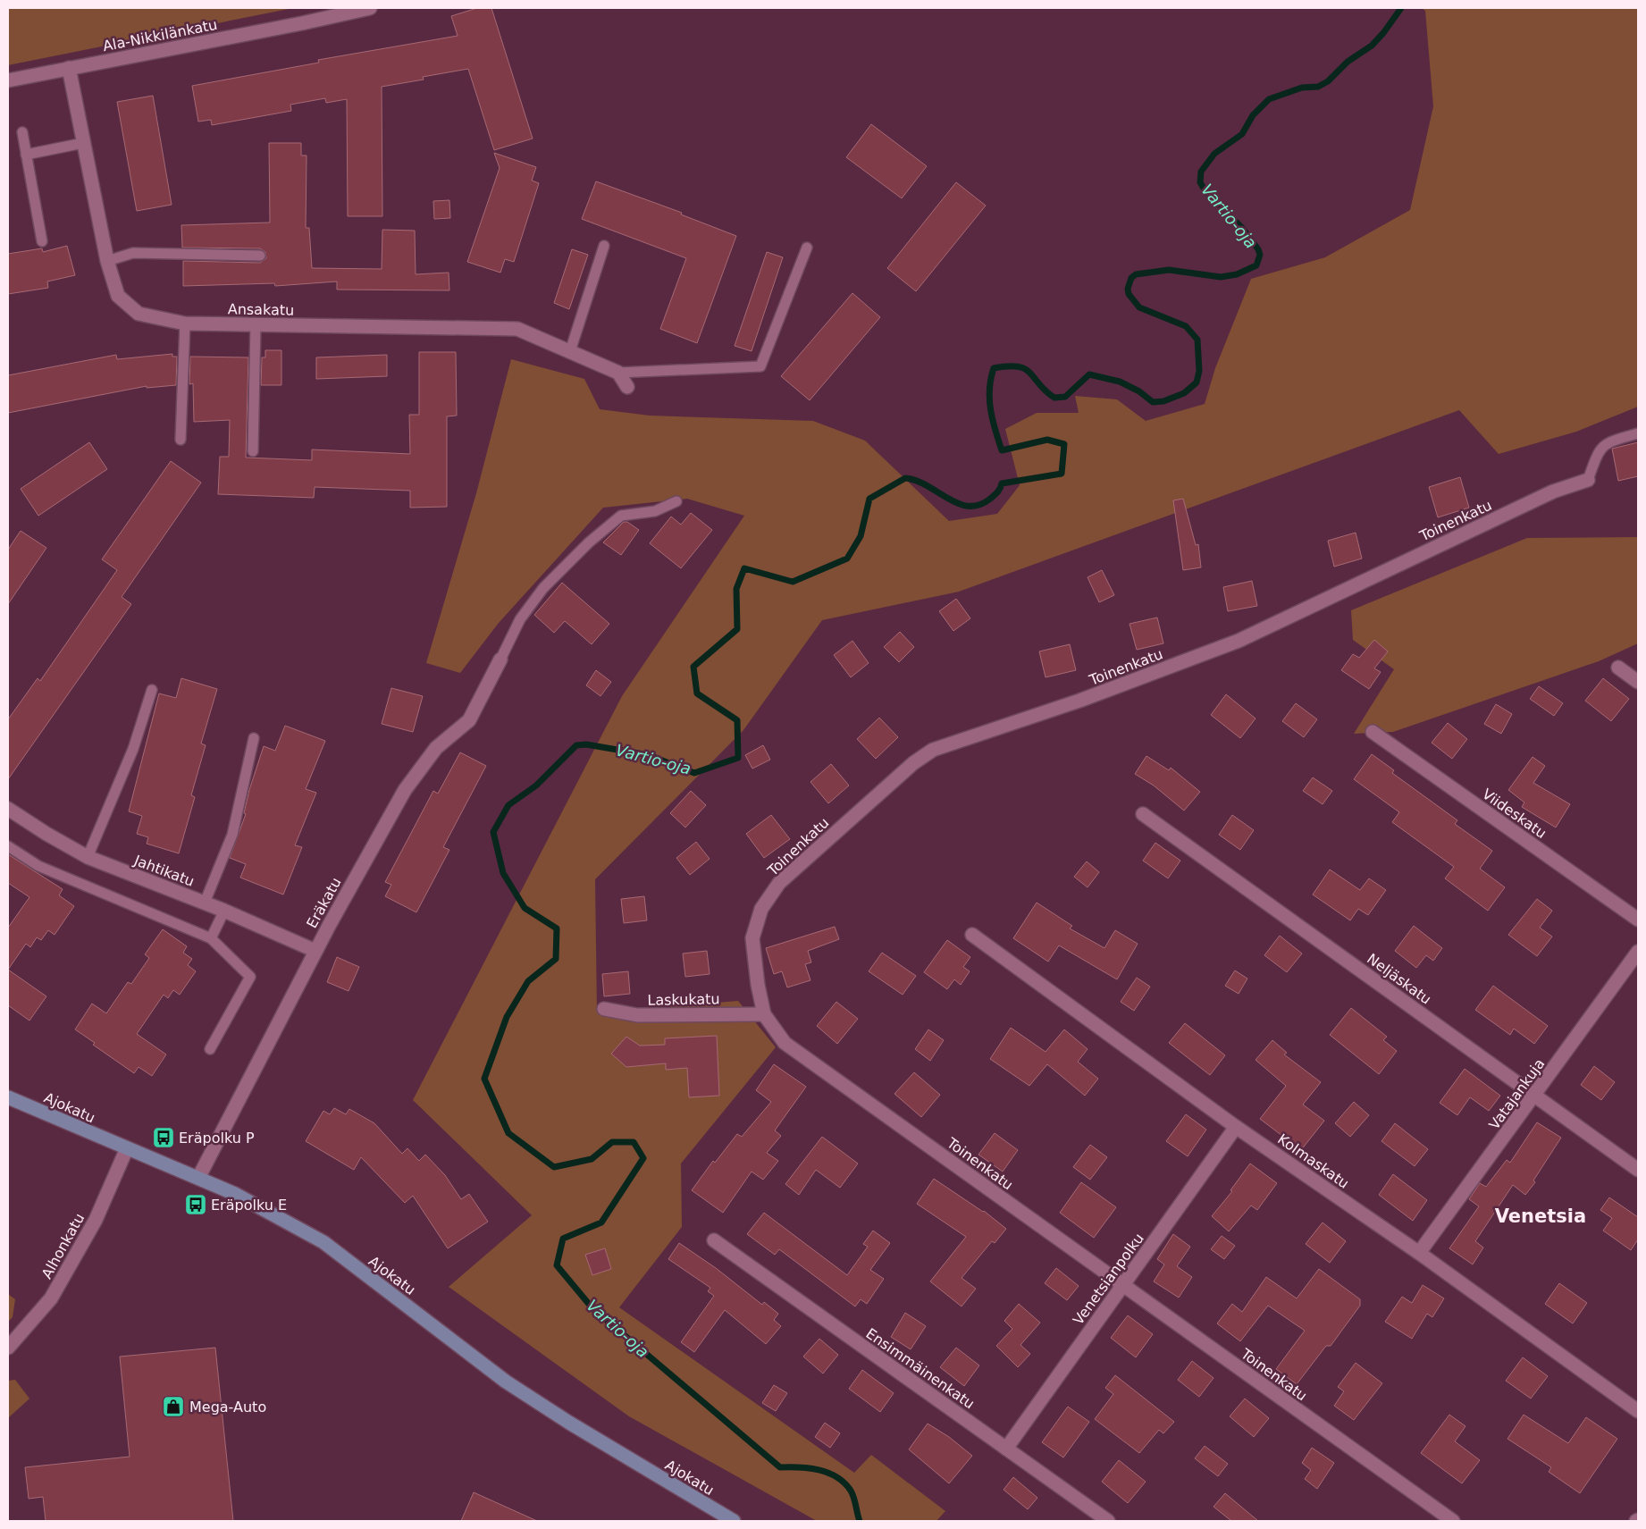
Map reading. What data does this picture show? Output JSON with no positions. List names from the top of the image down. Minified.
{"streets":{"street":["Ala-Nikkilänkatu","Ansakatu","Toinenkatu","Viideskatu","Jahtikatu","Eräkatu","Neljäskatu","Laskukatu","Vatajankuja","Ajokatu","Kolmaskatu","Alhonkatu","Venetsianpolku","Ensimmäinenkatu"]},"crossings":[["Ala-Nikkilänkatu","Ansakatu"],["Toinenkatu","Laskukatu"],["Toinenkatu","Venetsianpolku"],["Jahtikatu","Eräkatu"],["Eräkatu","Ajokatu"],["Neljäskatu","Vatajankuja"],["Vatajankuja","Kolmaskatu"],["Ajokatu","Alhonkatu"],["Kolmaskatu","Venetsianpolku"],["Venetsianpolku","Ensimmäinenkatu"]],"districts":["Venetsia"],"water":["Vartio-oja"],"places":{"bus stop":["Eräpolku P","Eräpolku E"],"shop":["Mega-Auto"]}}
